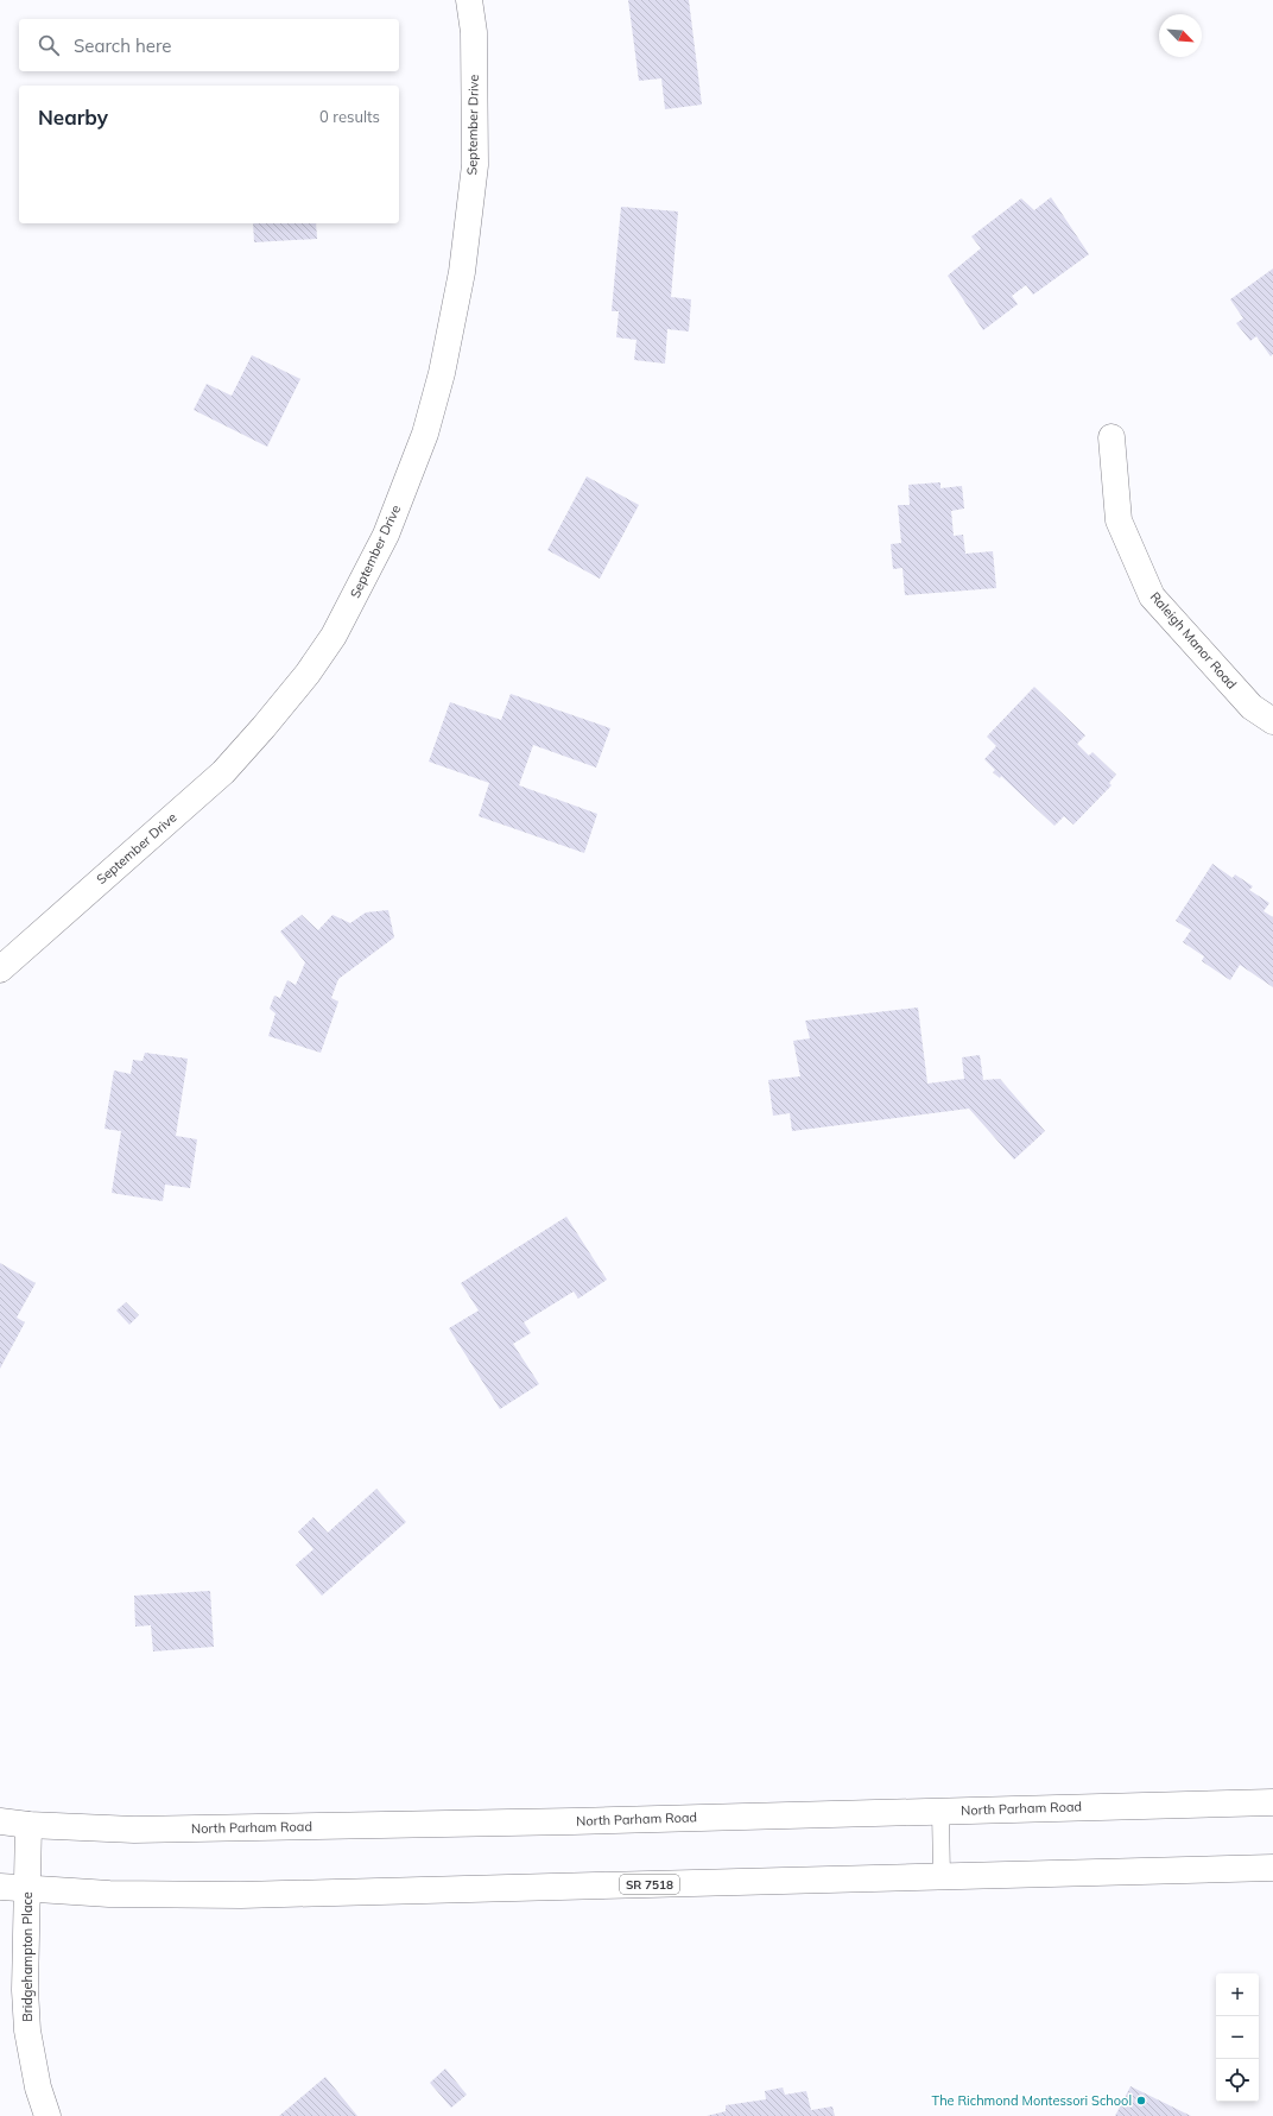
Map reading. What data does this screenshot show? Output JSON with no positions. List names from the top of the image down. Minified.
{"streets":{"main road":["September Drive","Raleigh Manor Road","North Parham Road","SR 7518","Bridgehampton Place"]},"crossings":[["North Parham Road","Bridgehampton Place"],["SR 7518","Bridgehampton Place"]],"places":["The Richmond Montessori School"],"north":"bottom right","page":{"search":"Search here","heading":["Nearby","0 results"],"map_buttons":["+","−"]}}
